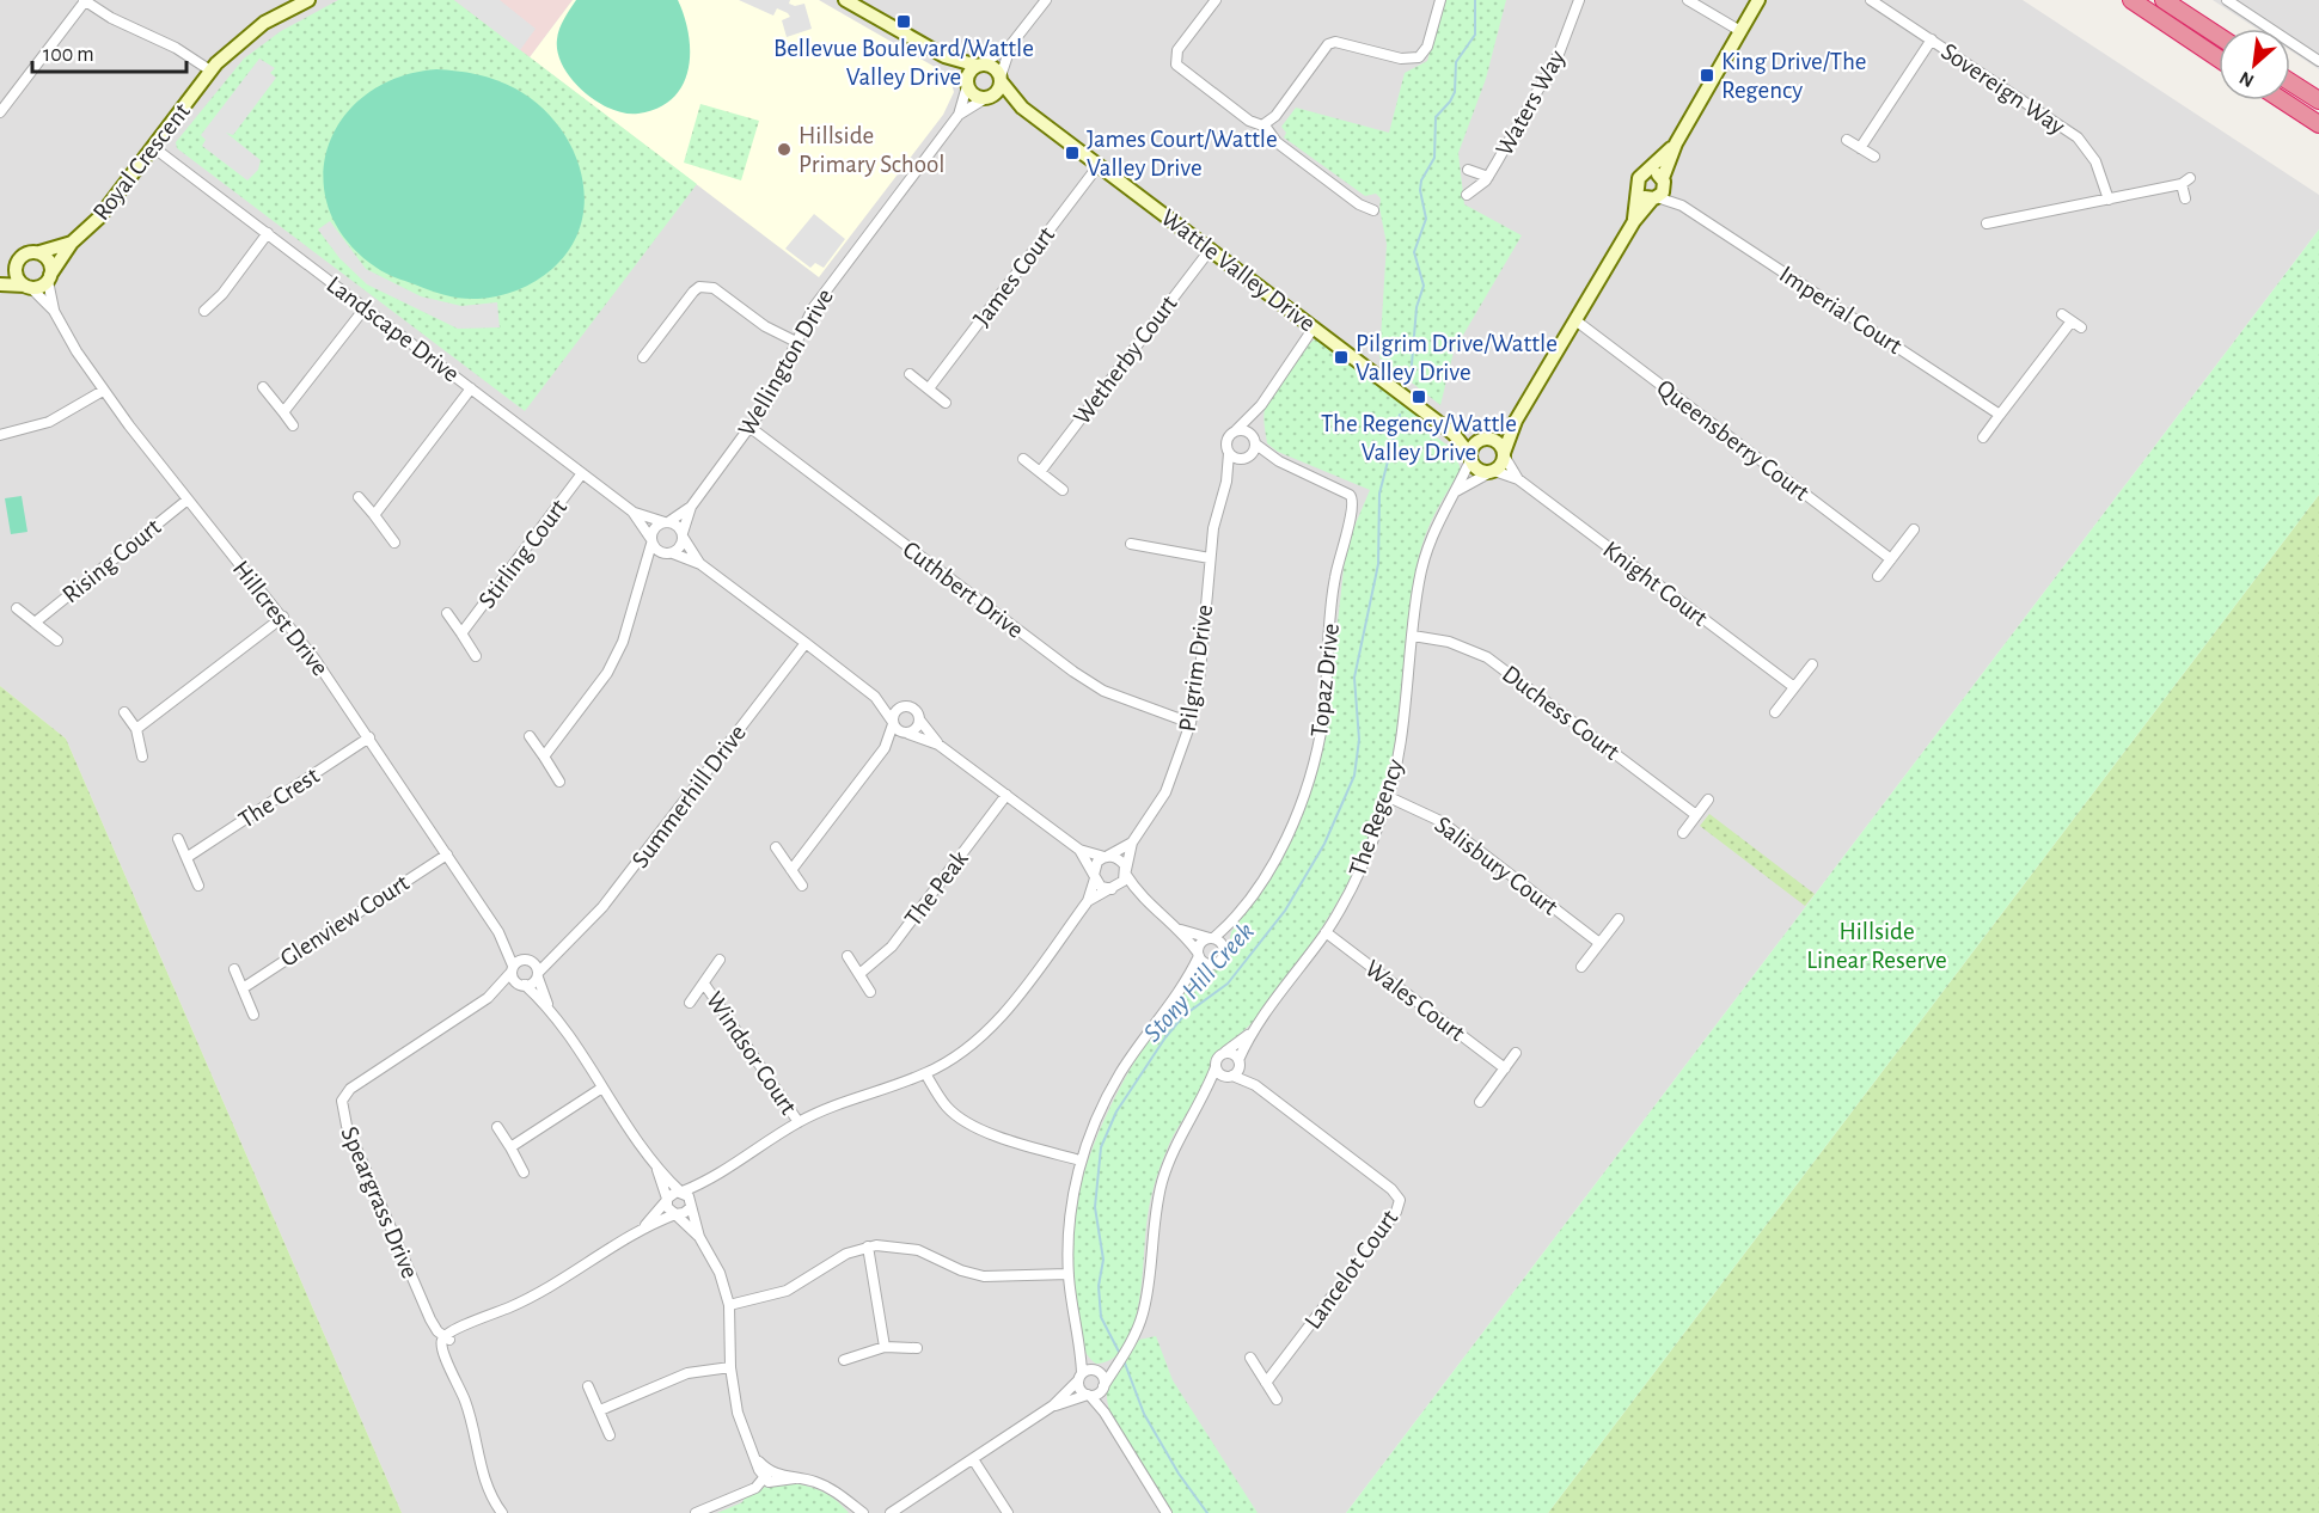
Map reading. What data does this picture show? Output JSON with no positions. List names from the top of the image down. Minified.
{"streets":{"street":["Sovereign Way","Waters Way","Royal Crescent","Wattle Valley Drive","James Court","Imperial Court","Landscape Drive","Wetherby Court","Wellington Drive","Queensberry Court","Stirling Court","Rising Court","Knight Court","Cuthbert Drive","Hillcrest Drive","Pilgrim Drive","Topaz Drive","Duchess Court","Summerhill Drive","The Crest","The Regency","Salisbury Court","The Peak","Glenview Court","Wales Court","Windsor Court","Speargrass Drive","Lancelot Court"]},"crossings":[["Royal Crescent","Landscape Drive"],["Royal Crescent","Hillcrest Drive"],["Wattle Valley Drive","James Court"],["Wattle Valley Drive","Wetherby Court"],["Wattle Valley Drive","Wellington Drive"],["Wattle Valley Drive","Knight Court"],["Wattle Valley Drive","The Regency"],["Landscape Drive","Wellington Drive"],["Landscape Drive","Stirling Court"],["Wellington Drive","Cuthbert Drive"],["Rising Court","Hillcrest Drive"],["Knight Court","The Regency"],["Cuthbert Drive","Pilgrim Drive"],["Hillcrest Drive","Summerhill Drive"],["Hillcrest Drive","The Crest"],["Hillcrest Drive","Glenview Court"],["Hillcrest Drive","Speargrass Drive"],["Pilgrim Drive","Topaz Drive"],["Duchess Court","The Regency"],["Summerhill Drive","Speargrass Drive"],["The Regency","Salisbury Court"],["The Regency","Wales Court"],["The Regency","Lancelot Court"]],"water":["Stony Hill Creek"],"parks":["Hillside Linear Reserve"],"places":{"transit":["Bellevue Boulevard/Wattle Valley Drive","King Drive/The Regency","James Court/Wattle Valley Drive","Pilgrim Drive/Wattle Valley Drive","The Regency/Wattle Valley Drive"],"other":["Hillside Primary School"]},"scale_bar":"100 m","north":"bottom left"}
